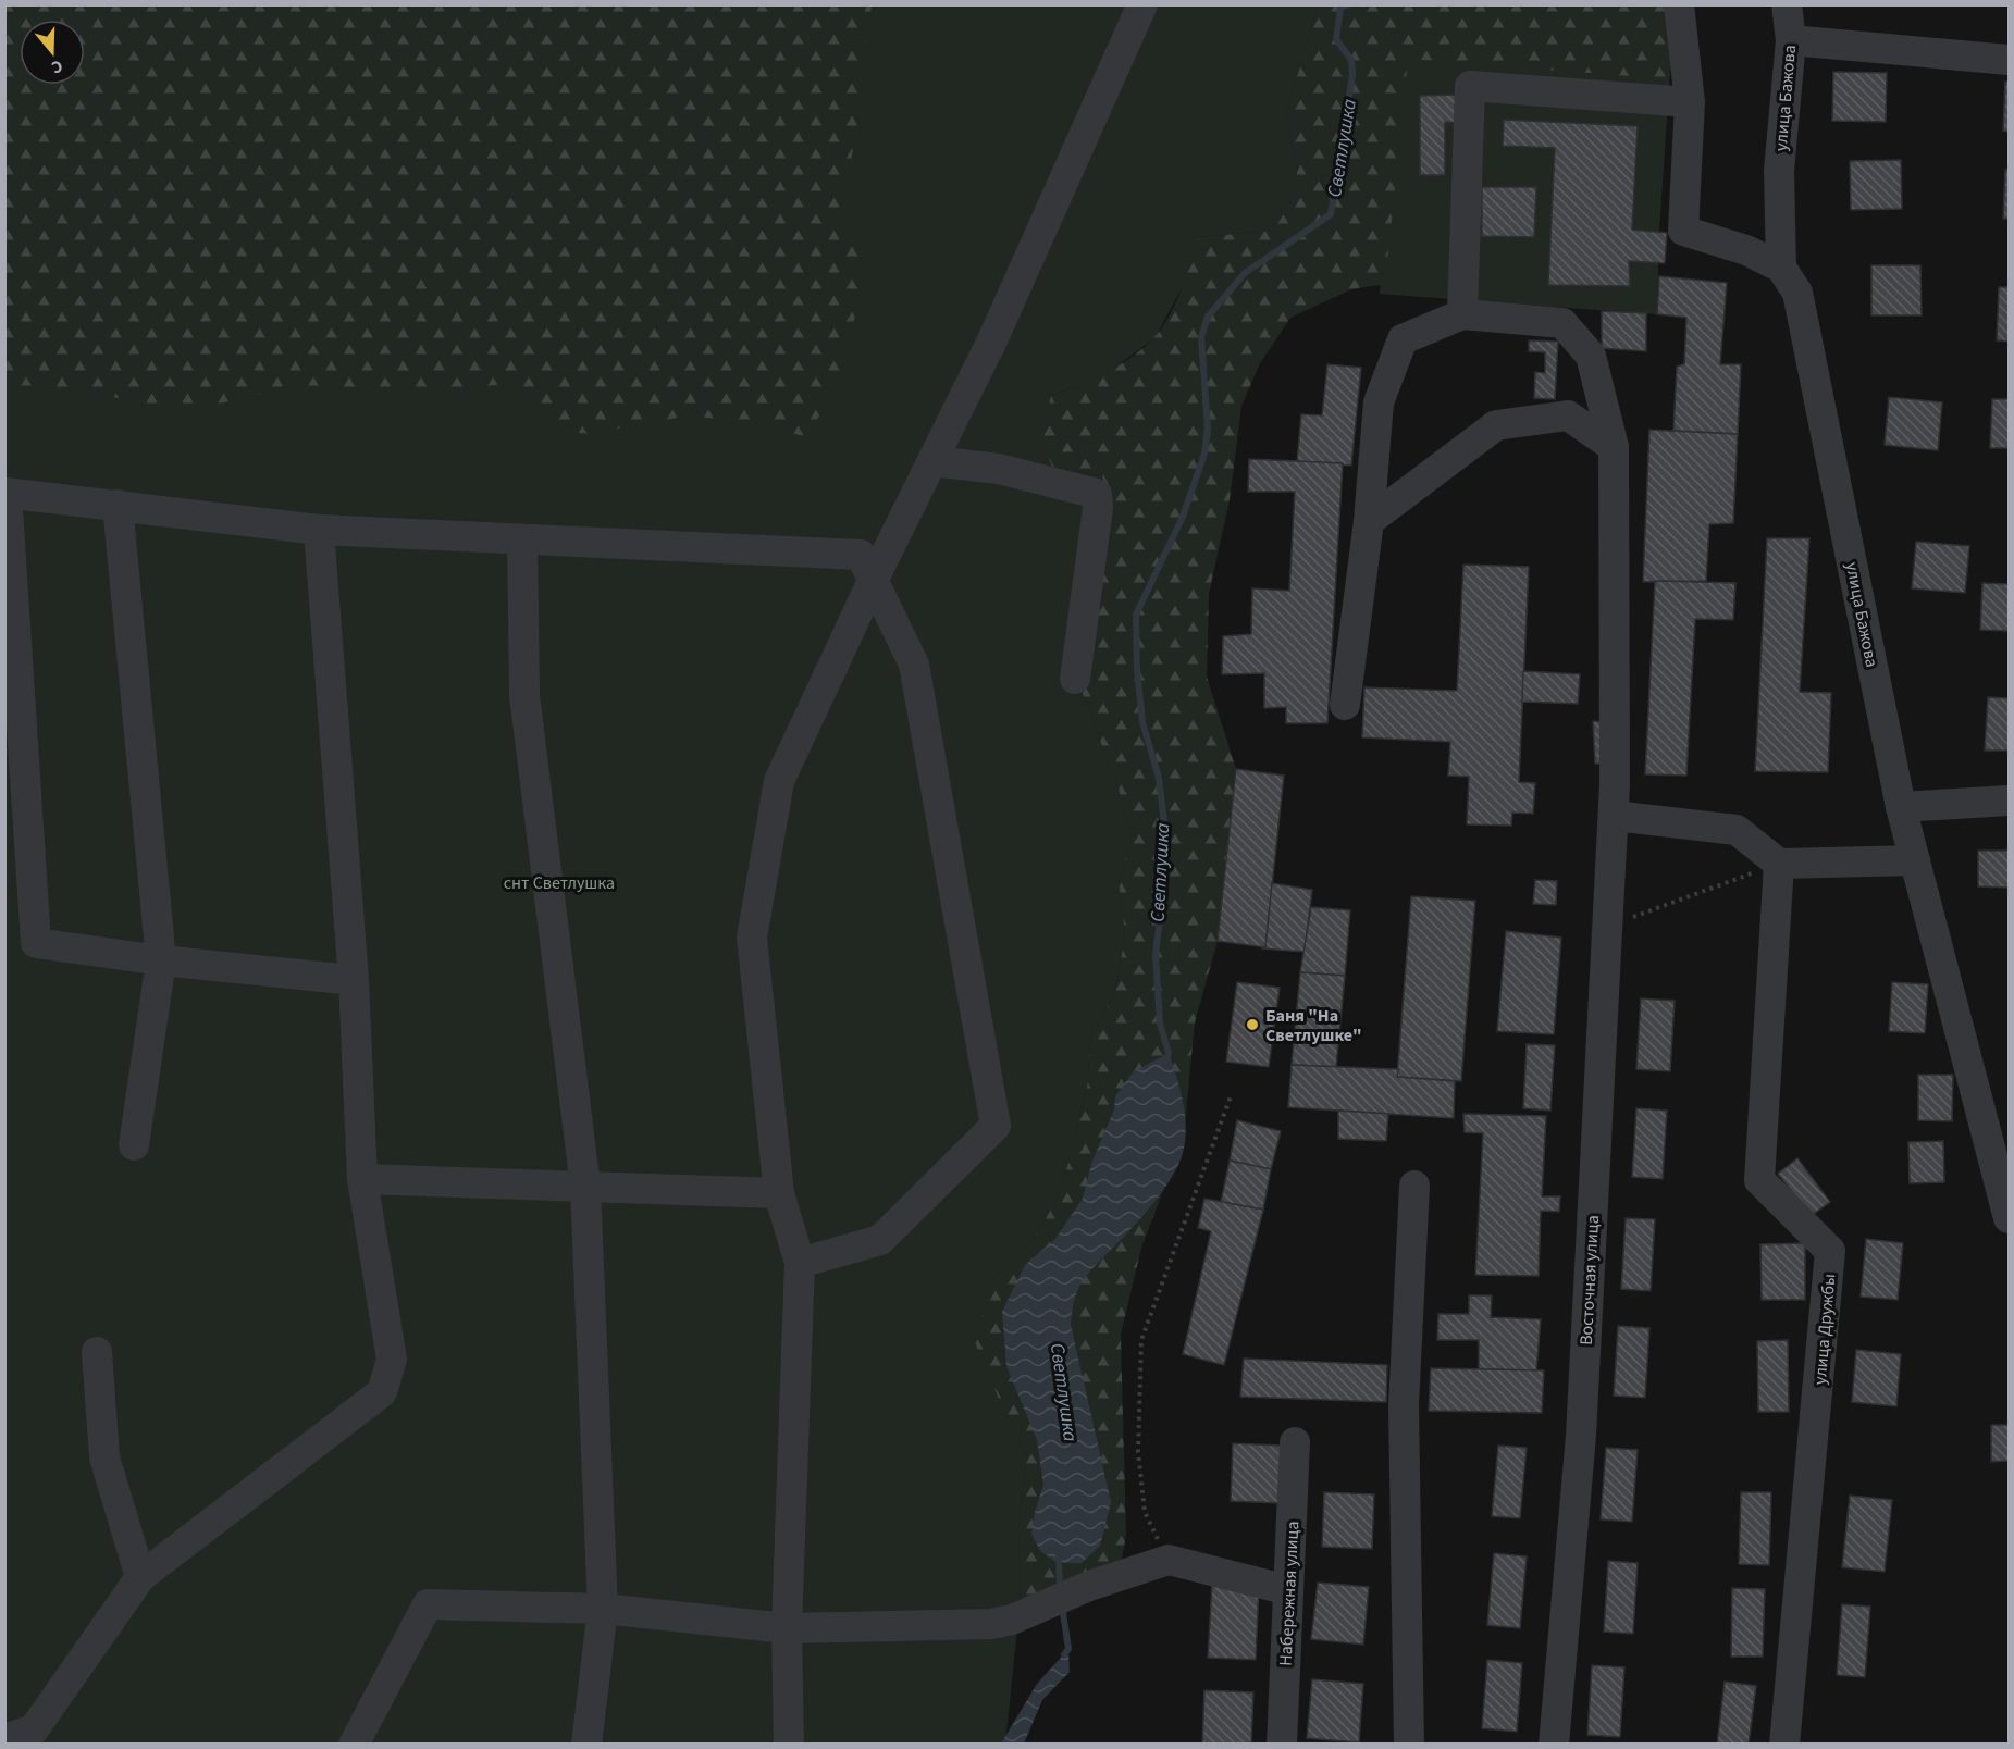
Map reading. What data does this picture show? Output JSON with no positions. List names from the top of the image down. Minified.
{"streets":{"street":["улица Бажова","Восточная улица","улица Дружбы","Набережная улица"]},"water":["Светлушка"],"parks":["снт Светлушка"],"places":["Баня \"На Светлушке\""],"north":"bottom"}
